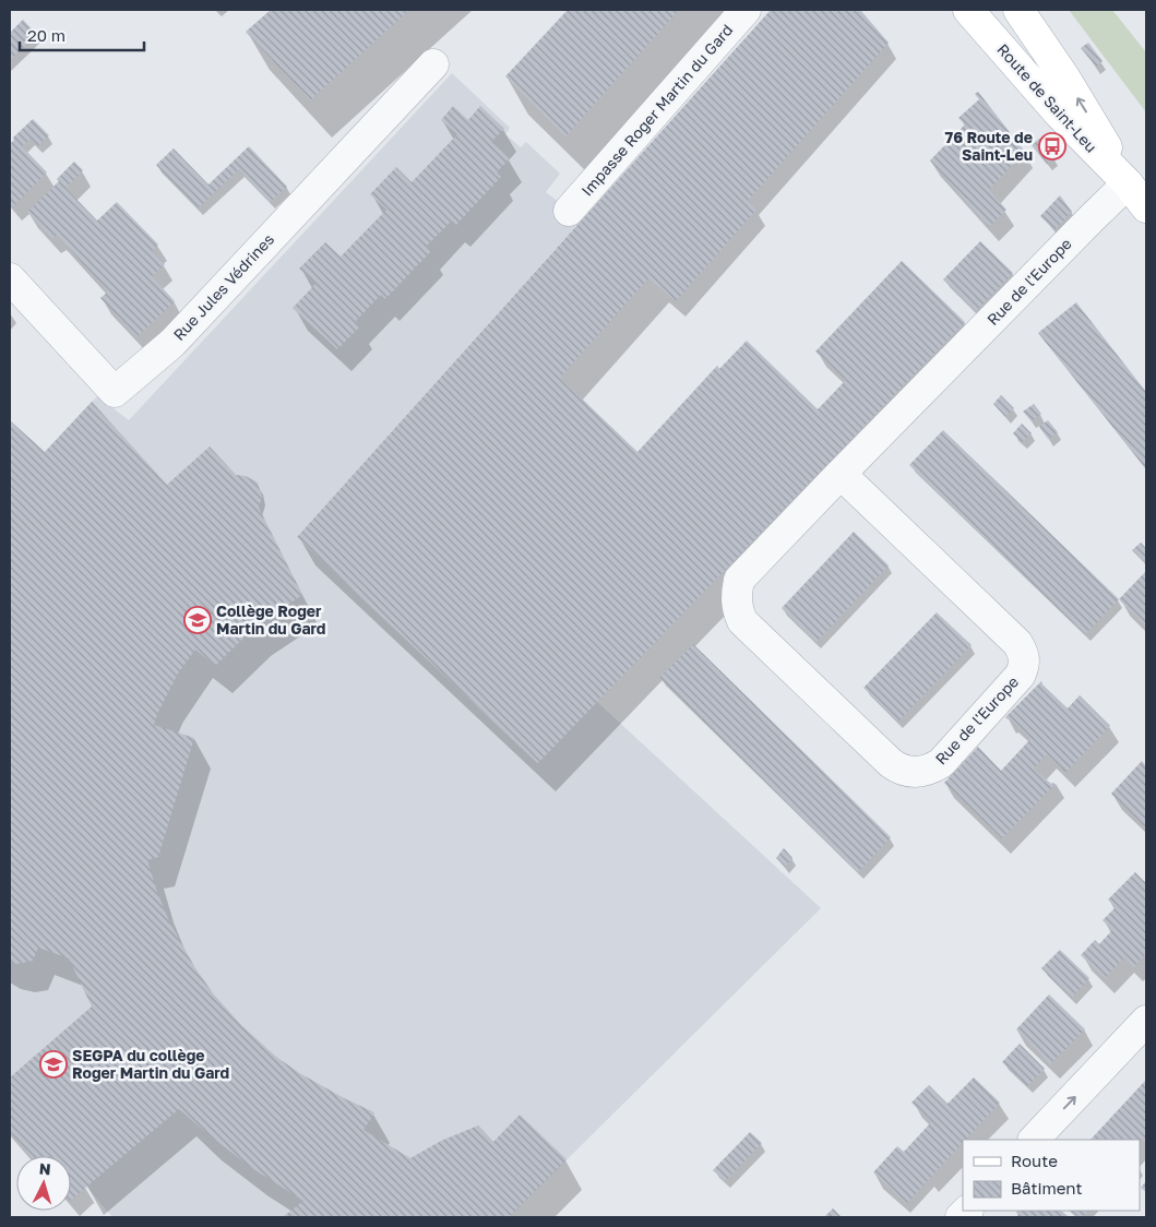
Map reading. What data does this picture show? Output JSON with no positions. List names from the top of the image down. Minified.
{"streets":{"main road":["Route de Saint-Leu"],"street":["Impasse Roger Martin du Gard","Rue de l'Europe","Rue Jules Védrines"]},"crossings":[["Route de Saint-Leu","Rue de l'Europe"]],"places":{"bus stop":["76 Route de Saint-Leu"],"school or university":["Collège Roger Martin du Gard","SEGPA du collège Roger Martin du Gard"]},"legend":["Route","Bâtiment"],"scale_bar":"20 m","north":"top"}
